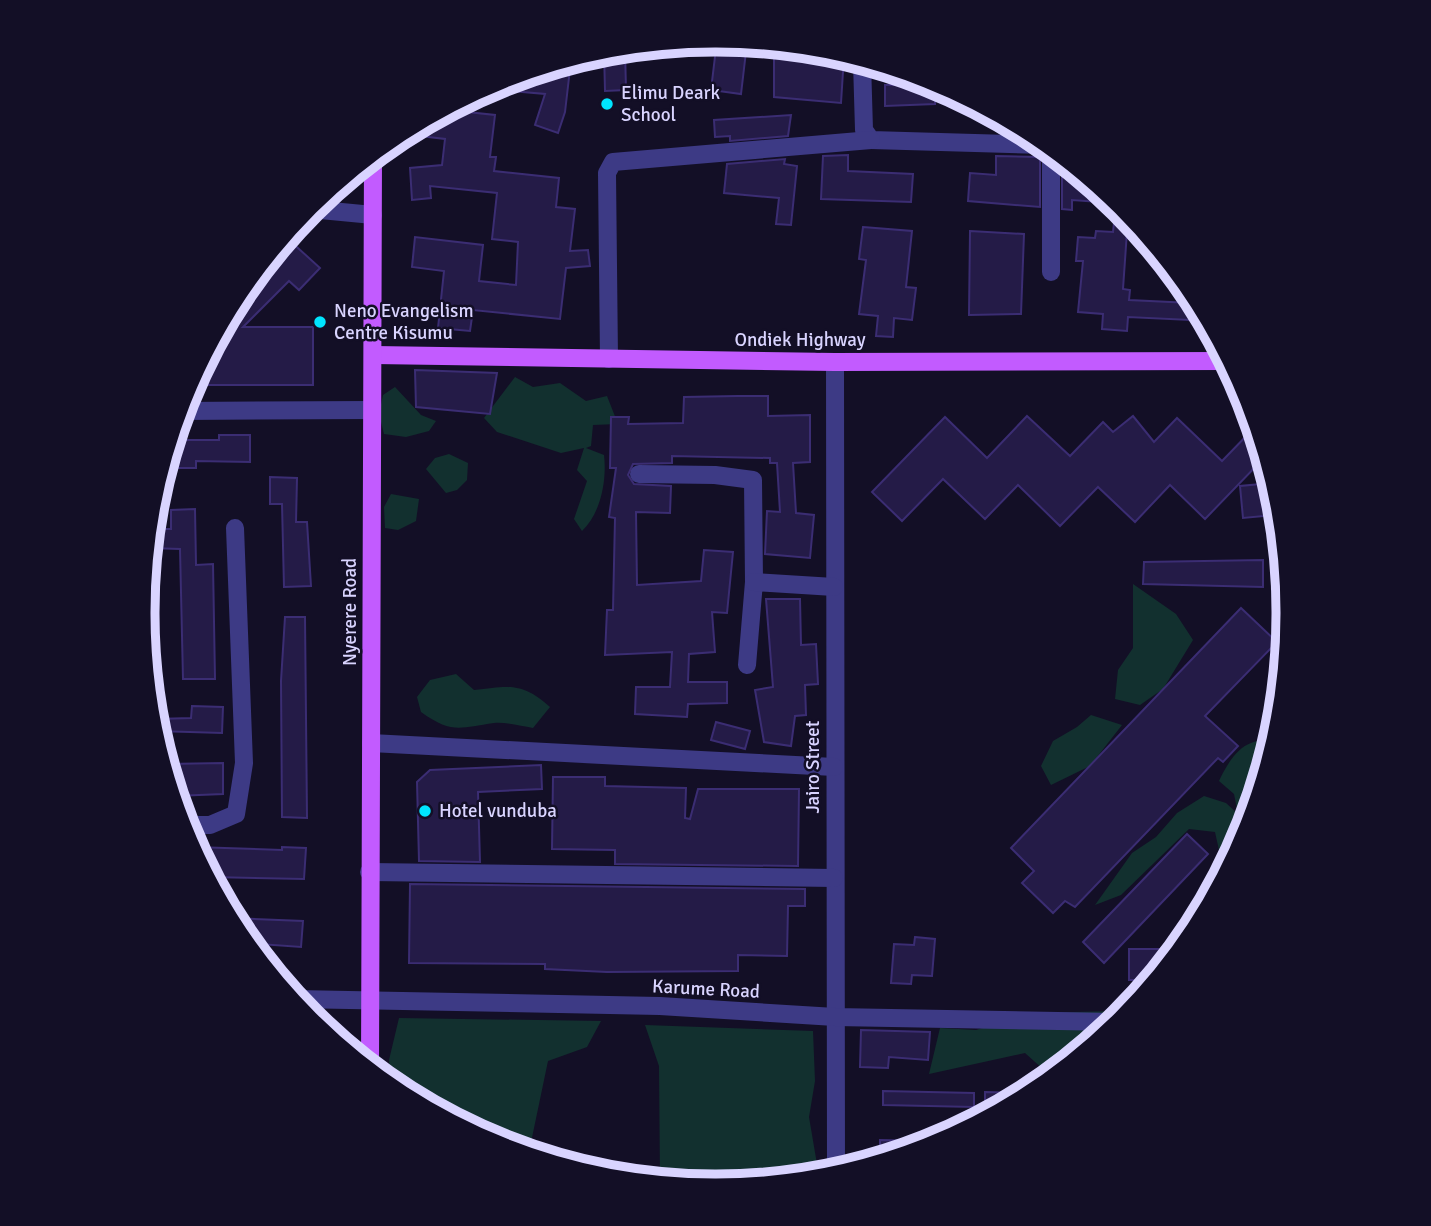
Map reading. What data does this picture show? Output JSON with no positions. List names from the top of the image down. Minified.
{"streets":{"main road":["Ondiek Highway","Nyerere Road"],"street":["Jairo Street","Karume Road"]},"crossings":[["Ondiek Highway","Nyerere Road"],["Ondiek Highway","Jairo Street"],["Nyerere Road","Karume Road"],["Jairo Street","Karume Road"]],"places":["Elimu Deark School","Neno Evangelism Centre Kisumu","Hotel vunduba"]}
